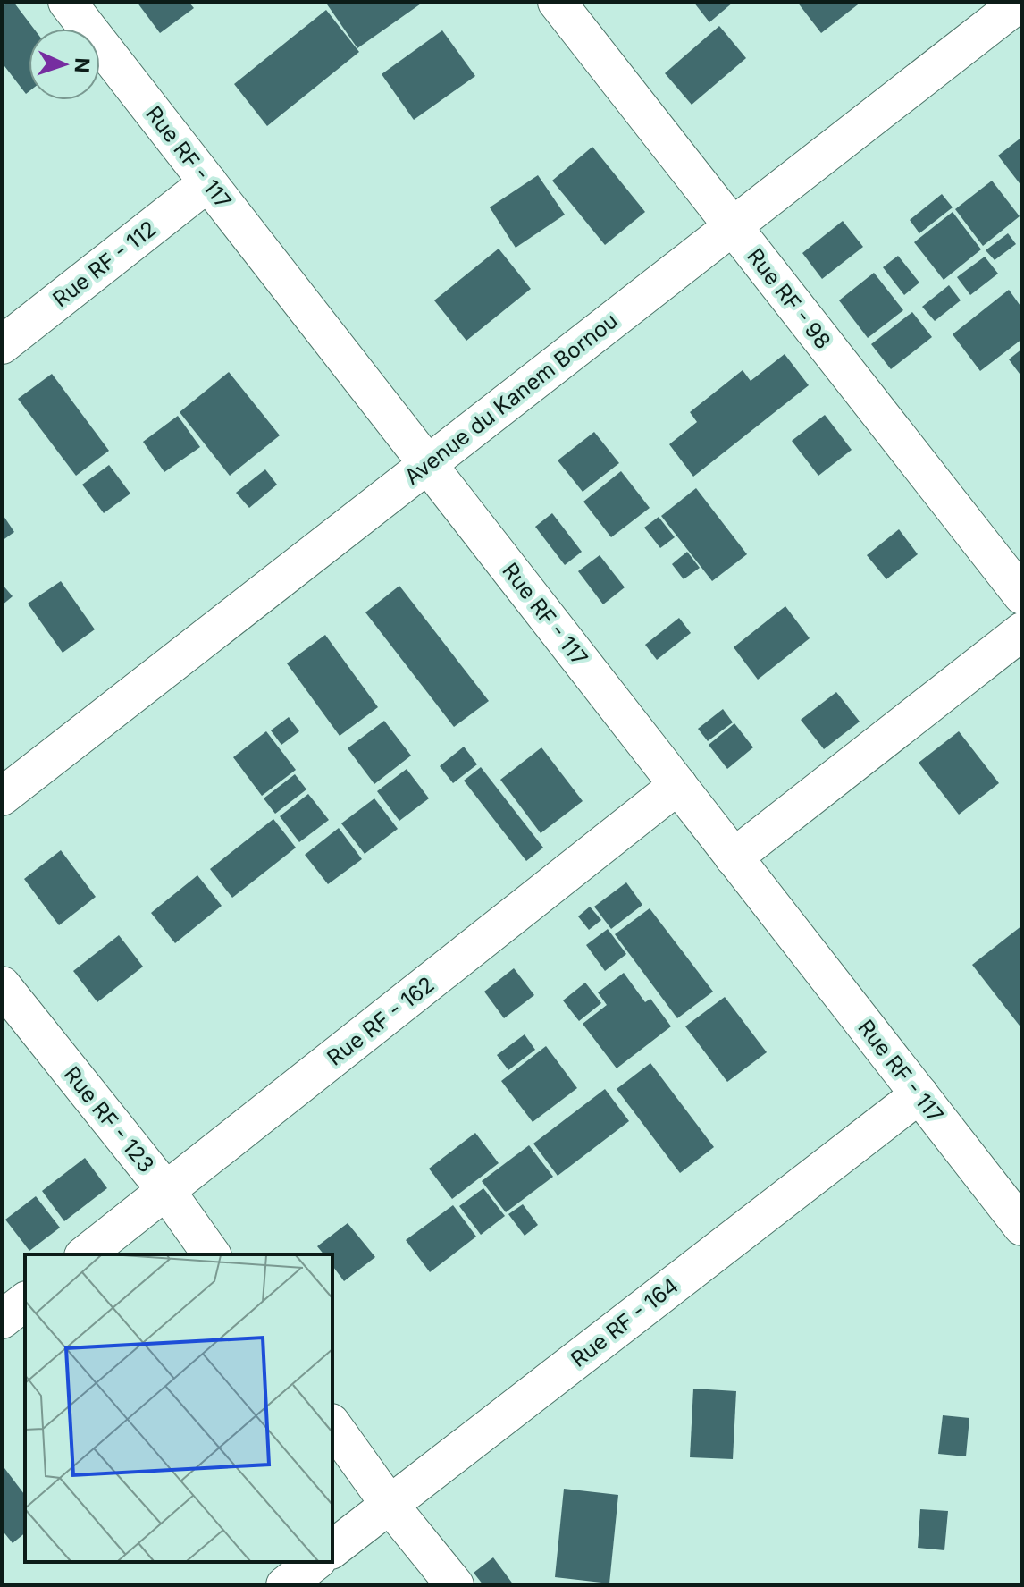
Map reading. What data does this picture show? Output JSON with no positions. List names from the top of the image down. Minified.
{"streets":{"street":["Rue RF - 117","Rue RF - 112","Rue RF - 98","Avenue du Kanem Bornou","Rue RF - 162","Rue RF - 123","Rue RF - 164"]},"crossings":[["Rue RF - 117","Rue RF - 112"],["Rue RF - 117","Avenue du Kanem Bornou"],["Rue RF - 117","Rue RF - 162"],["Rue RF - 117","Rue RF - 164"],["Rue RF - 98","Avenue du Kanem Bornou"],["Rue RF - 162","Rue RF - 123"]],"north":"right"}
